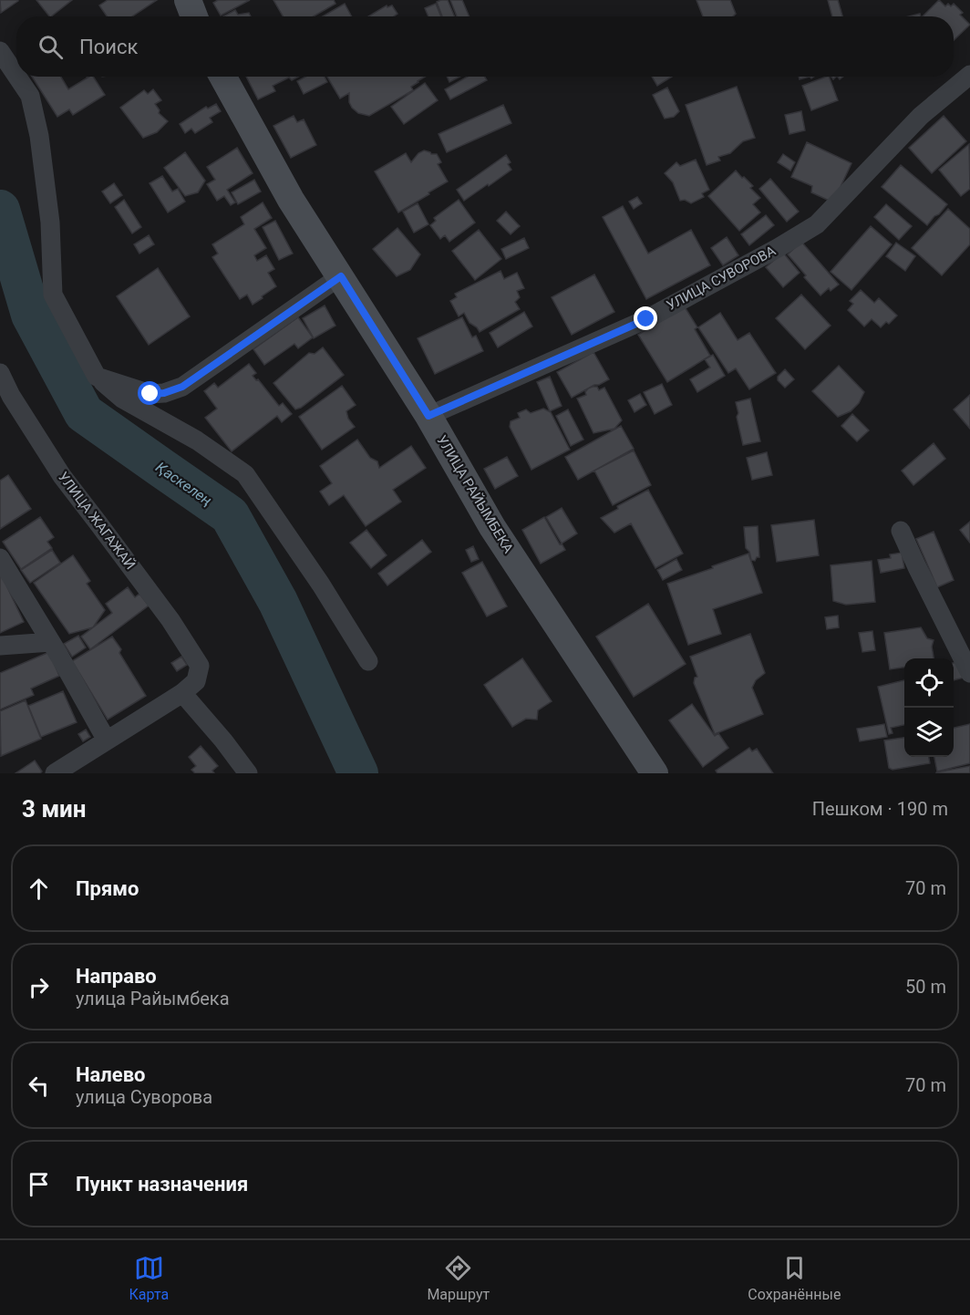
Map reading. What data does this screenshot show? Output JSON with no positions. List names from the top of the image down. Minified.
{"streets":{"street":["УЛИЦА СУВОРОВА","УЛИЦА РАЙЫМБЕКА","УЛИЦА ЖАГАЖАЙ"]},"crossings":[["УЛИЦА СУВОРОВА","УЛИЦА РАЙЫМБЕКА"]],"water":["Қаскелең"],"page":{"search":"Поиск","heading":["3 мин","Пешком · 190 m"],"list":[["Прямо","70 m"],["Направо","улица Райымбека","50 m"],["Налево","улица Суворова","70 m"],"Пункт назначения"],"nav":["Карта","Маршрут","Сохранённые"]}}
